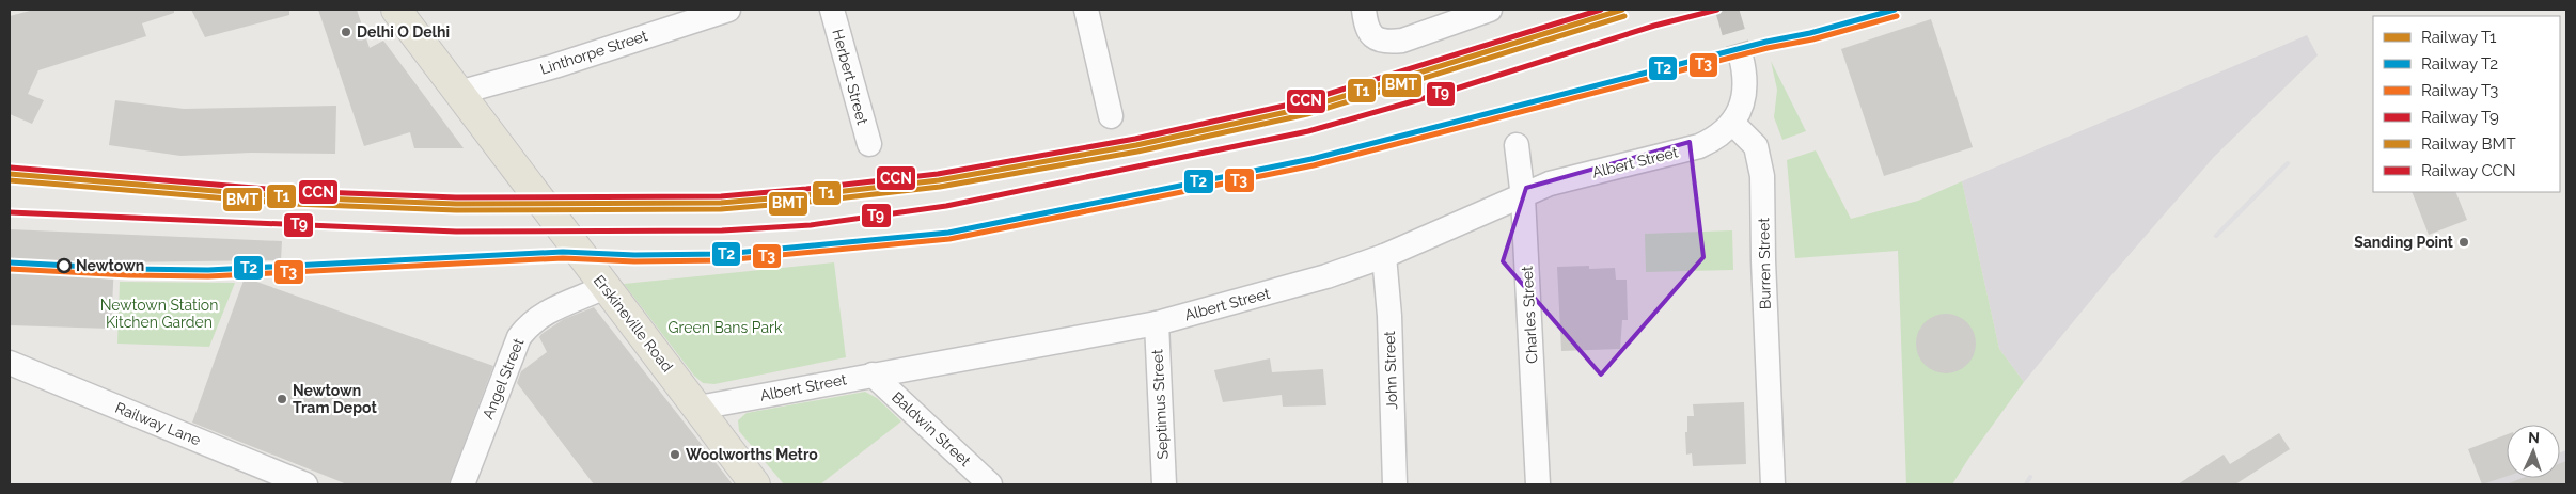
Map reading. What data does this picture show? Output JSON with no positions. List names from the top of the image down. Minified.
{"streets":{"main road":["Erskineville Road"],"street":["Linthorpe Street","Herbert Street","Albert Street","Burren Street","Charles Street","John Street","Angel Street","Septimus Street","Railway Lane","Baldwin Street"]},"crossings":[["Linthorpe Street","Erskineville Road"],["Albert Street","Burren Street"],["Albert Street","Charles Street"],["Albert Street","Erskineville Road"],["Albert Street","John Street"],["Albert Street","Septimus Street"],["Albert Street","Baldwin Street"],["Erskineville Road","Angel Street"]],"parks":["Newtown Station Kitchen Garden","Green Bans Park"],"places":["Delhi O Delhi","Sanding Point","Newtown","Newtown Tram Depot","Woolworths Metro"],"lines":["rail line T1","rail line T2","rail line T9","rail line CCN","rail line T3","rail line BMT"],"legend":["Railway T1","Railway T2","Railway T3","Railway T9","Railway BMT","Railway CCN"],"north":"top"}
